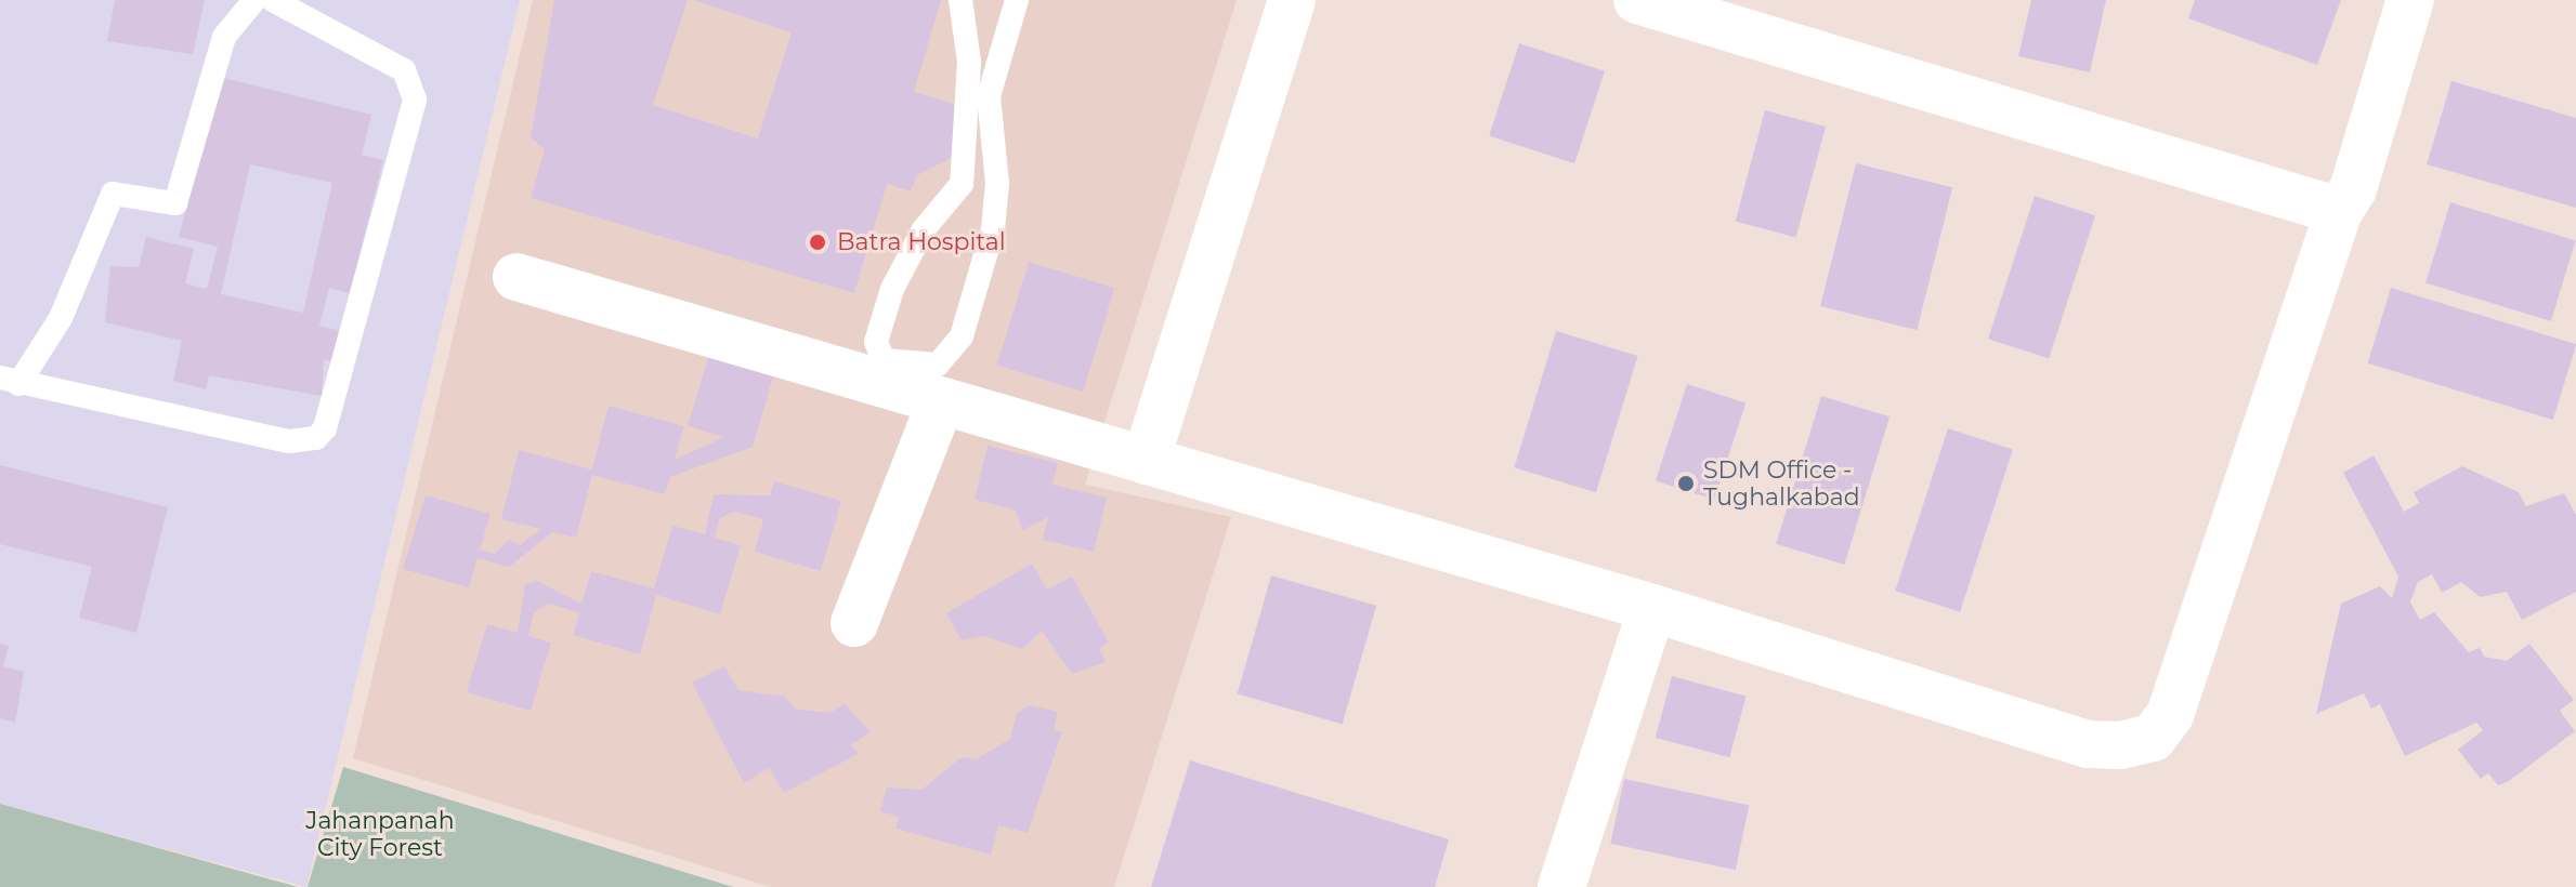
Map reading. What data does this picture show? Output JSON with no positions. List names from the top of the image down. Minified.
{"parks":["Jahanpanah City Forest"],"places":["Batra Hospital","SDM Office - Tughalkabad"]}
